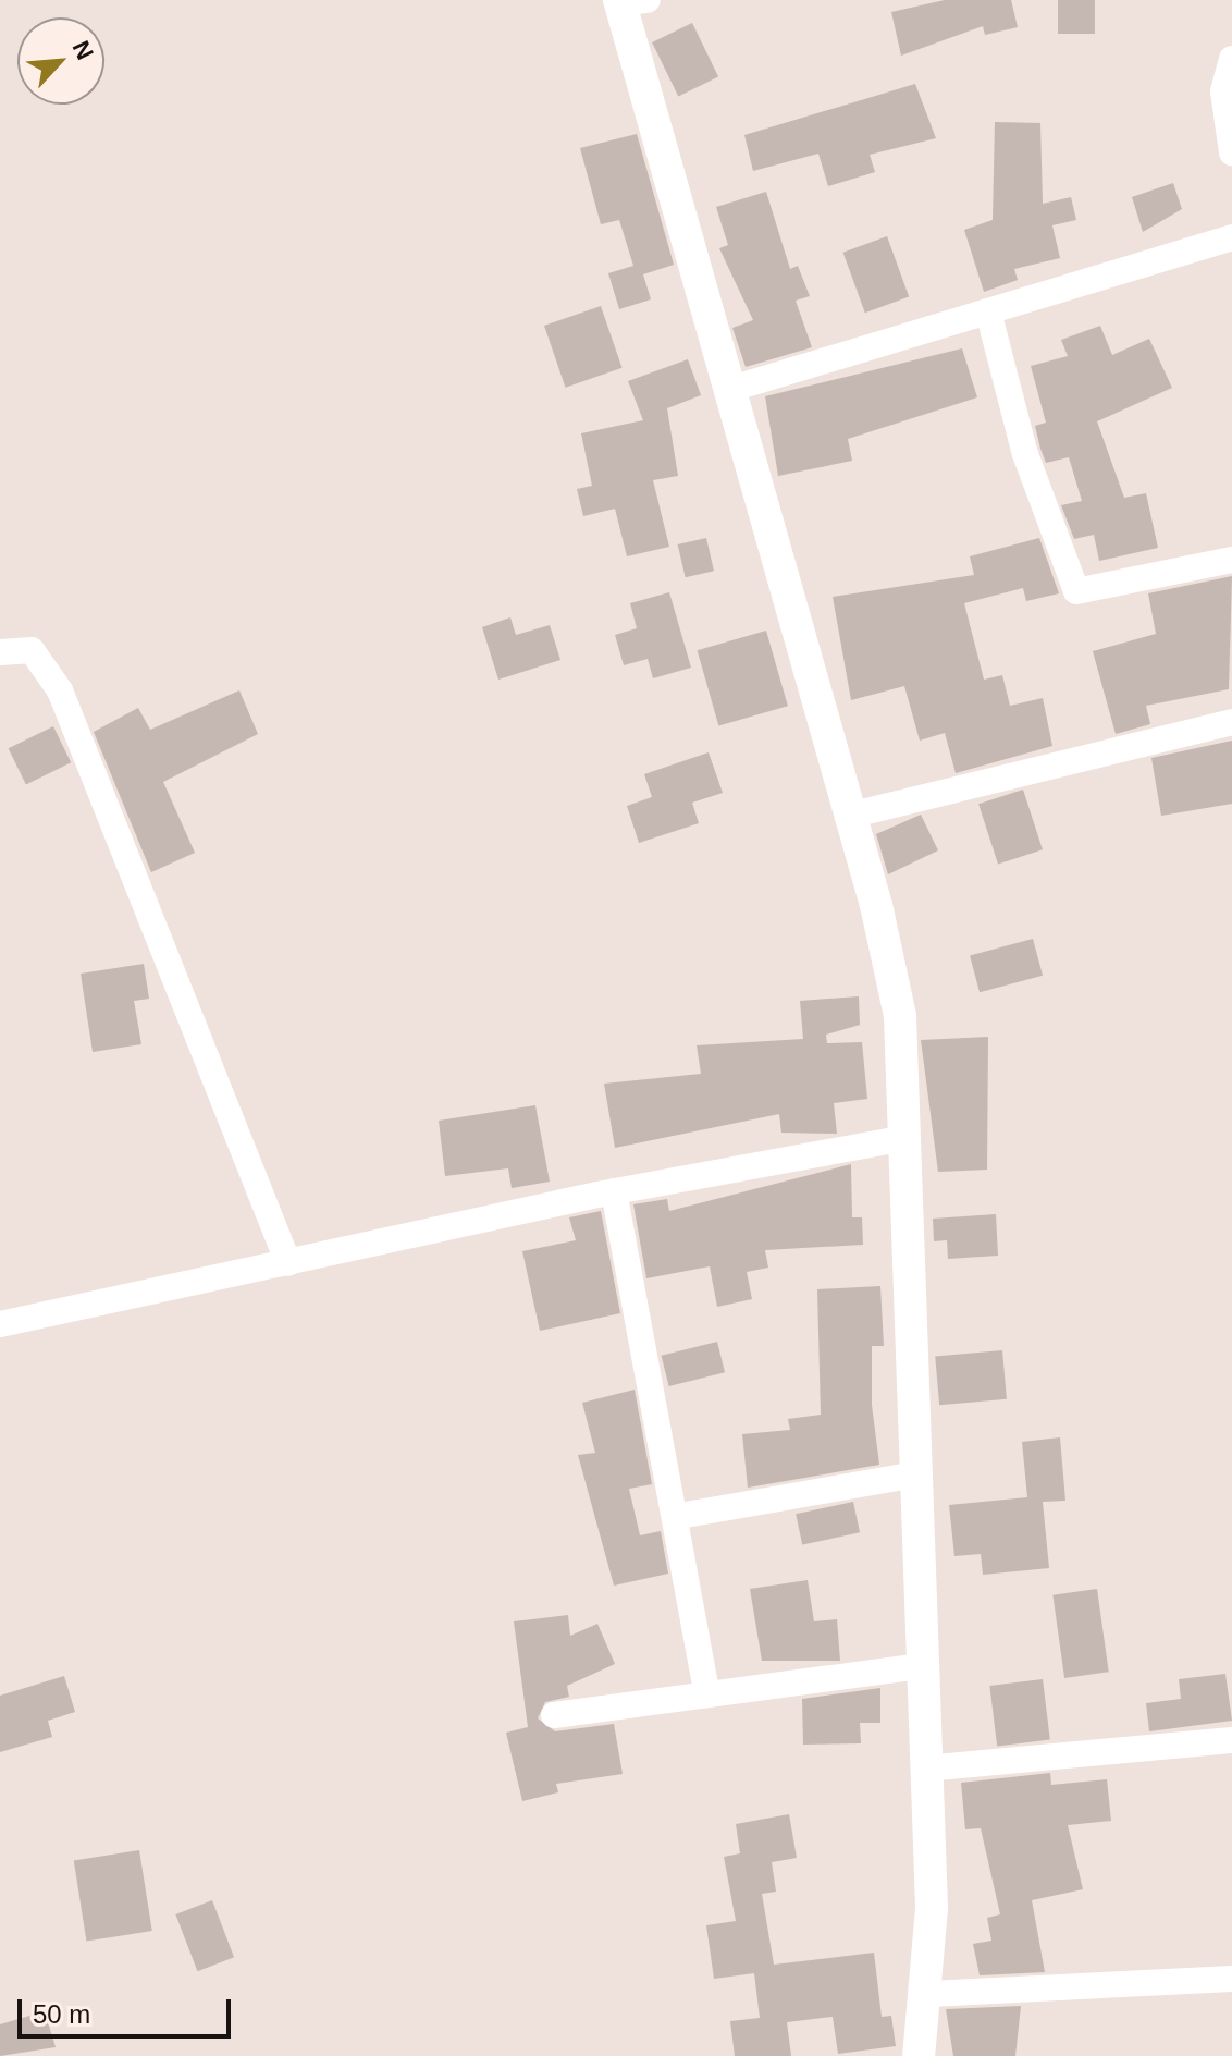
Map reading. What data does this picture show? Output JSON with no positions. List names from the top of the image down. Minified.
{"scale_bar":"50 m","north":"top right"}
